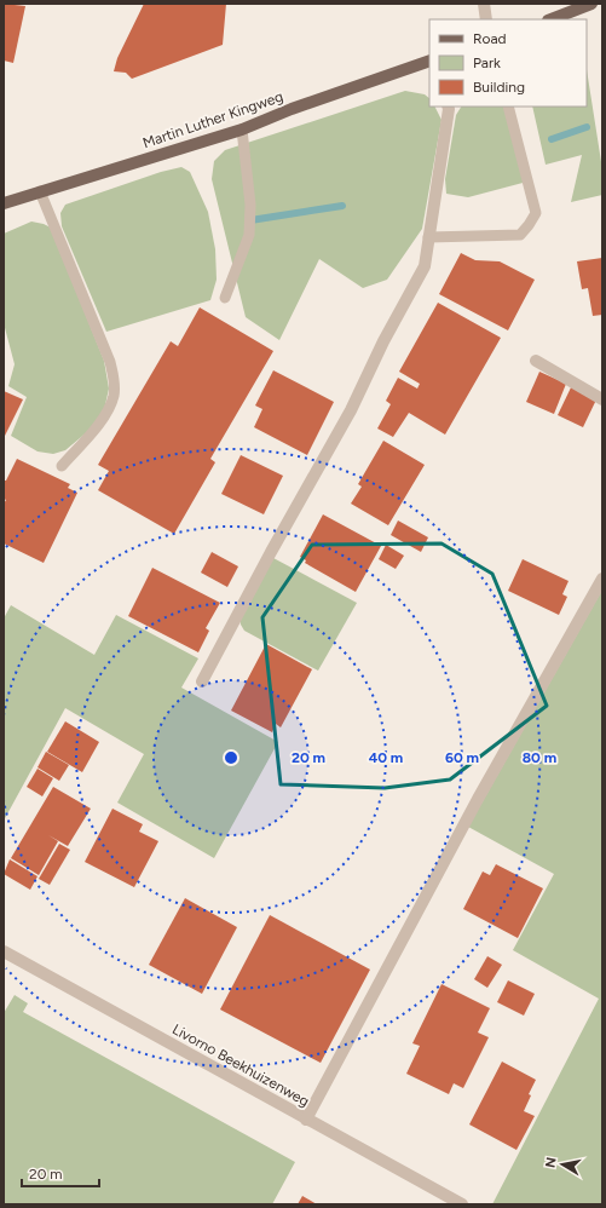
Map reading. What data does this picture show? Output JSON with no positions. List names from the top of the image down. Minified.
{"streets":{"main road":["Martin Luther Kingweg"],"street":["Livorno Beekhuizenweg"]},"legend":["Road","Park","Building"],"scale_bar":"20 m","north":"left","rings":["20 m","40 m","60 m","80 m"]}
